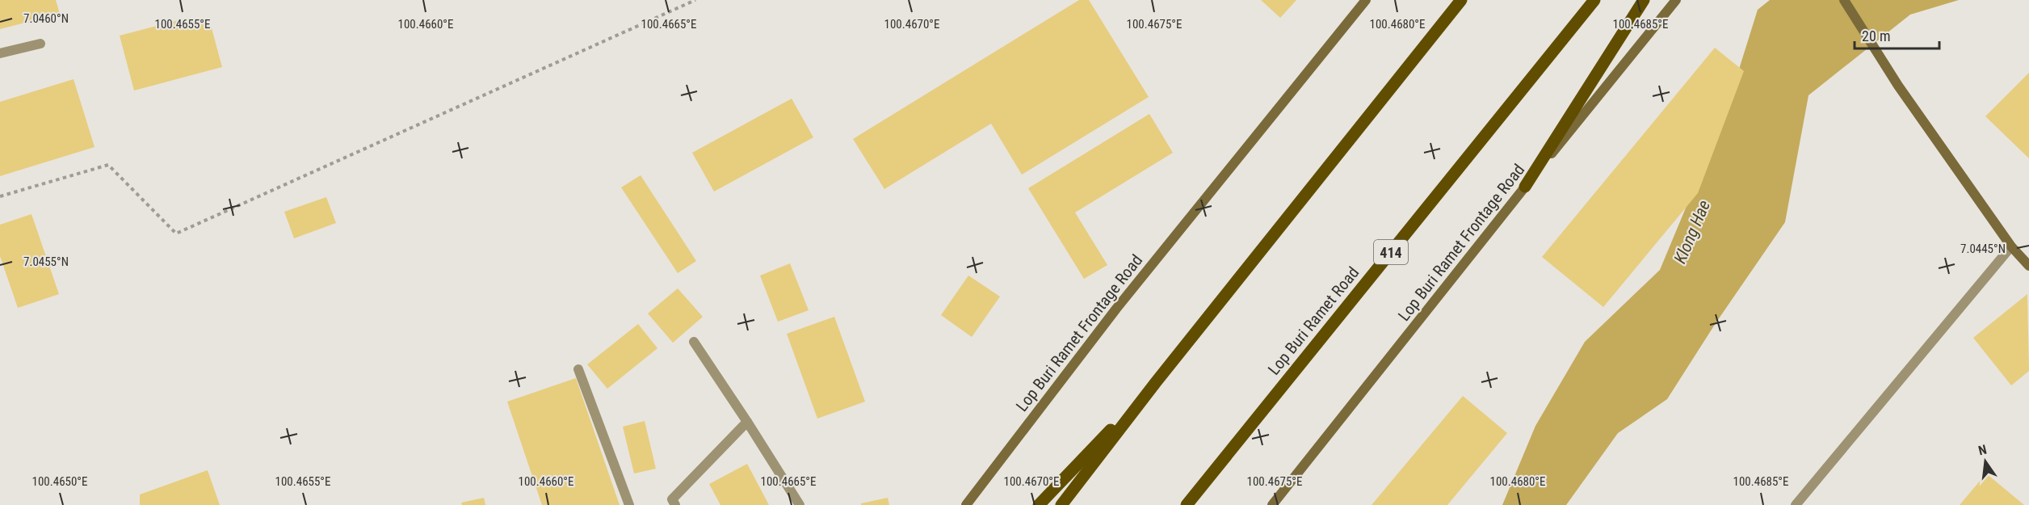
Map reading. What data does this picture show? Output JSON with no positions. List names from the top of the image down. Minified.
{"streets":{"main road":["Lop Buri Ramet Frontage Road","414","Lop Buri Ramet Road"]},"water":["Klong Hae"],"scale_bar":"20 m","north":"top","coordinates":["7.0460°N","100.4655°E","100.4660°E","100.4665°E","100.4670°E","100.4675°E","100.4680°E","100.4685°E","7.0445°N","7.0455°N","100.4650°E"]}
